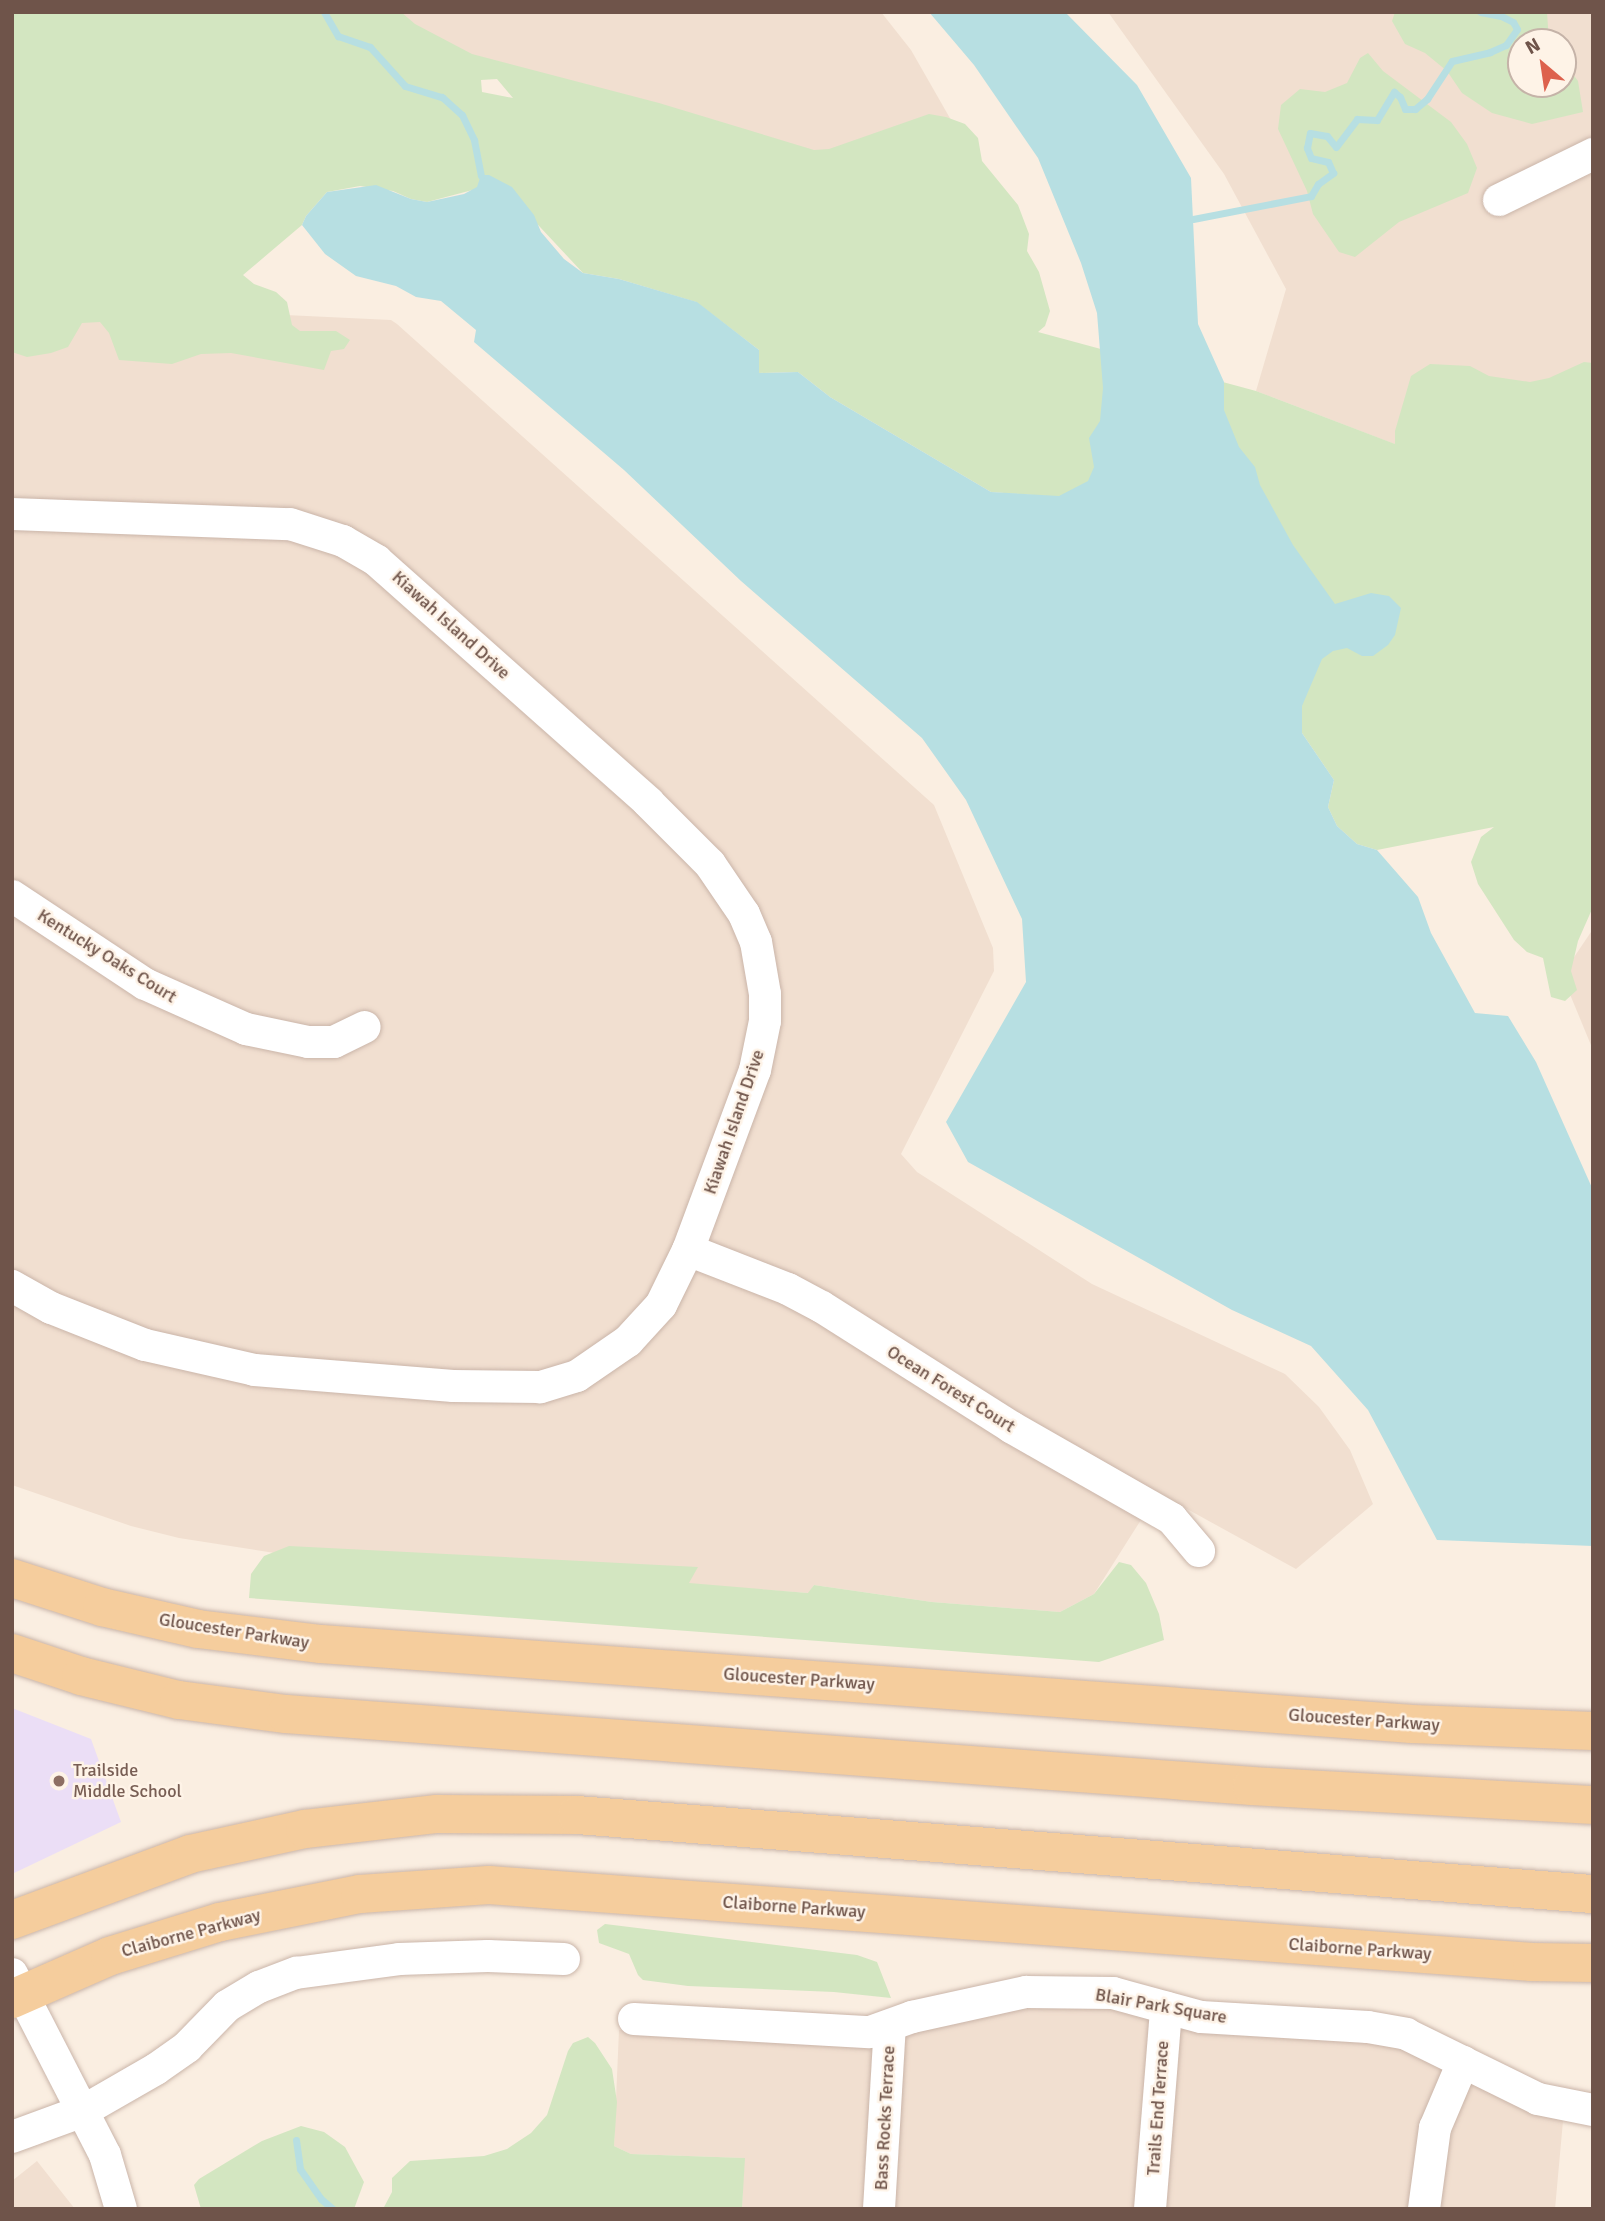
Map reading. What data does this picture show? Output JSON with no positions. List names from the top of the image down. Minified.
{"streets":{"main road":["Gloucester Parkway","Claiborne Parkway"],"street":["Kiawah Island Drive","Kentucky Oaks Court","Ocean Forest Court","Blair Park Square","Trails End Terrace","Bass Rocks Terrace"]},"crossings":[["Kiawah Island Drive","Ocean Forest Court"],["Blair Park Square","Trails End Terrace"],["Blair Park Square","Bass Rocks Terrace"]],"places":["Trailside Middle School"],"north":"top left"}
